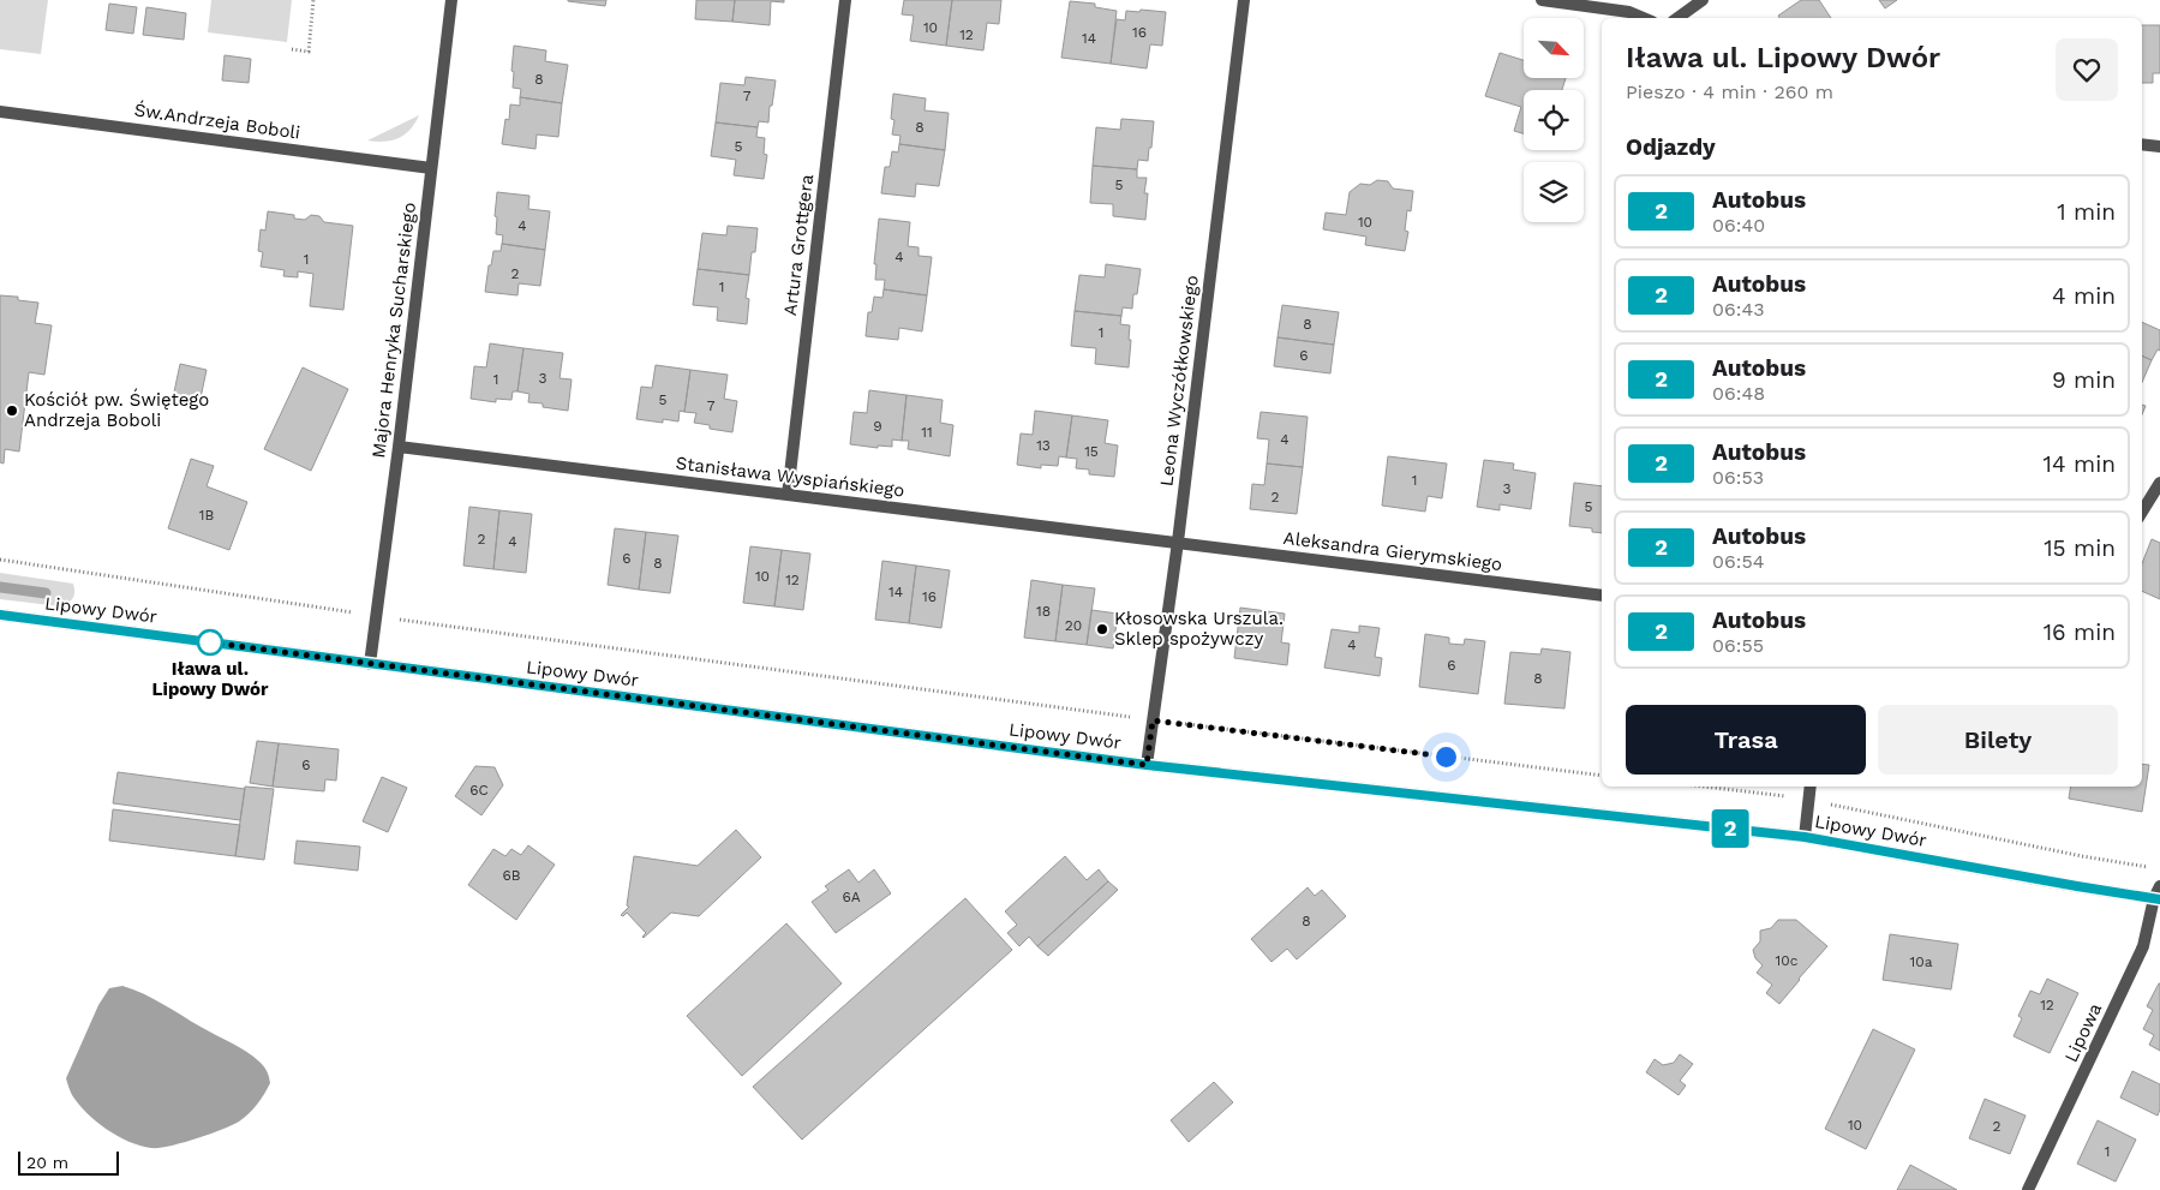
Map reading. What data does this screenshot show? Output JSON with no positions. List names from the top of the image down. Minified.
{"streets":{"street":["Św.Andrzeja Boboli","Artura Grottgera","Majora Henryka Sucharskiego","Leona Wyczółkowskiego","Stanisława Wyspiańskiego","Aleksandra Gierymskiego","Lipowy Dwór","Lipowa"]},"crossings":[["Św.Andrzeja Boboli","Majora Henryka Sucharskiego"],["Artura Grottgera","Stanisława Wyspiańskiego"],["Majora Henryka Sucharskiego","Stanisława Wyspiańskiego"],["Majora Henryka Sucharskiego","Lipowy Dwór"],["Leona Wyczółkowskiego","Stanisława Wyspiańskiego"],["Leona Wyczółkowskiego","Aleksandra Gierymskiego"],["Leona Wyczółkowskiego","Lipowy Dwór"],["Stanisława Wyspiańskiego","Aleksandra Gierymskiego"],["Lipowy Dwór","Lipowa"]],"places":["Kościół pw. Świętego Andrzeja Boboli","Kłosowska Urszula. Sklep spożywczy","Iława ul. Lipowy Dwór"],"lines":["bus line 2"],"house_numbers":["10","16","12","14","8","7","8","5","5","10","4","4","1","2","1","8","1","6","3","1","5","7","9","11","4","13","15","1","3","2","5","1B","2","4","6","8","10","12","14","16","18","20","4","6","8","6","6C","6B","6A","8","10c","10a","12","10","2","1"],"scale_bar":"20 m","north":"bottom right","page":{"on_map":"2","heading":[["Iława ul. Lipowy Dwór","Pieszo · 4 min · 260 m"],"Odjazdy"],"list":[{"mark":"2","name":"Autobus","note":"06:40","value":"1 min"},{"mark":"2","name":"Autobus","note":"06:43","value":"4 min"},{"mark":"2","name":"Autobus","note":"06:48","value":"9 min"},{"mark":"2","name":"Autobus","note":"06:53","value":"14 min"},{"mark":"2","name":"Autobus","note":"06:54","value":"15 min"},{"mark":"2","name":"Autobus","note":"06:55","value":"16 min"}],"buttons":["Trasa","Bilety"],"scale":"20 m"}}
